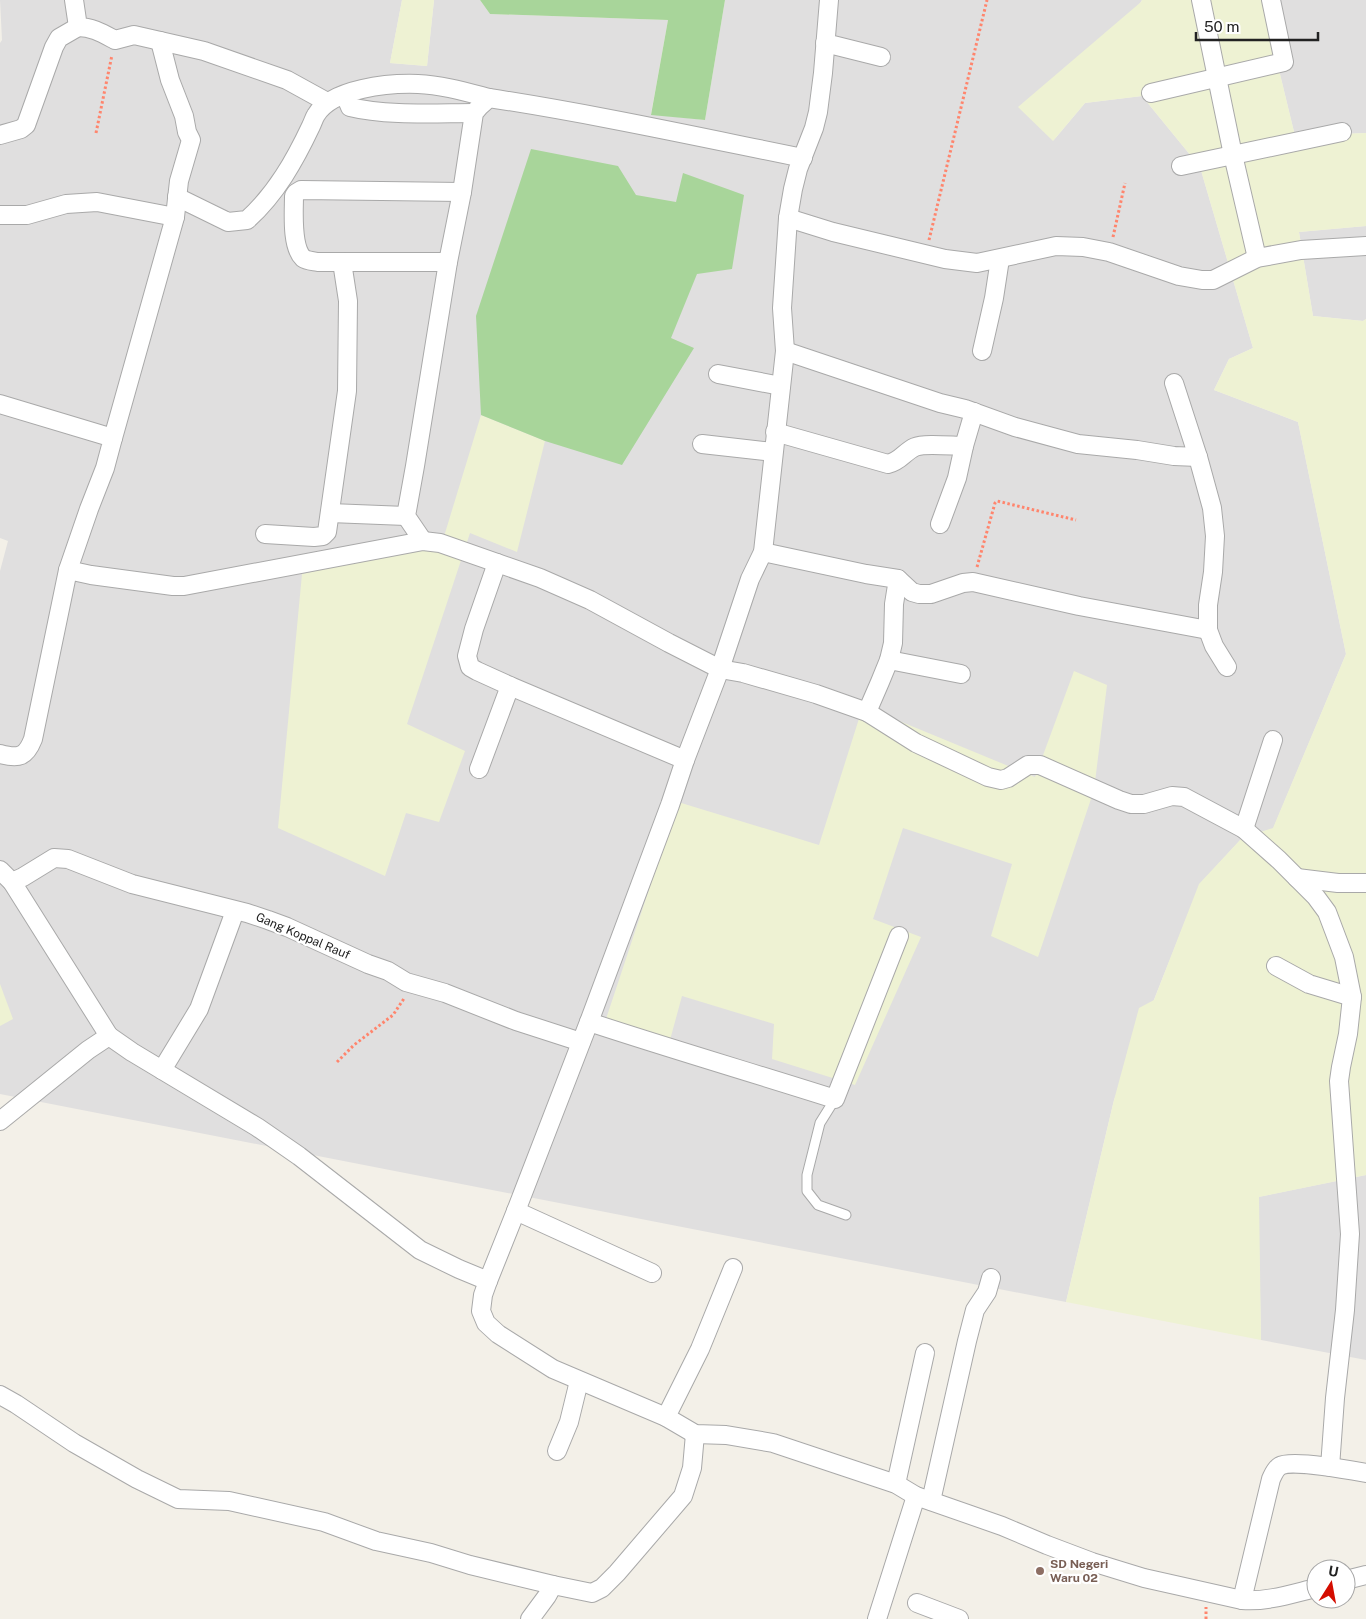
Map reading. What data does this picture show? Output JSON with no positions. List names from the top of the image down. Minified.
{"streets":{"street":["Gang Koppal Rauf"]},"places":["SD Negeri Waru 02"],"scale_bar":"50 m","north":"top"}
